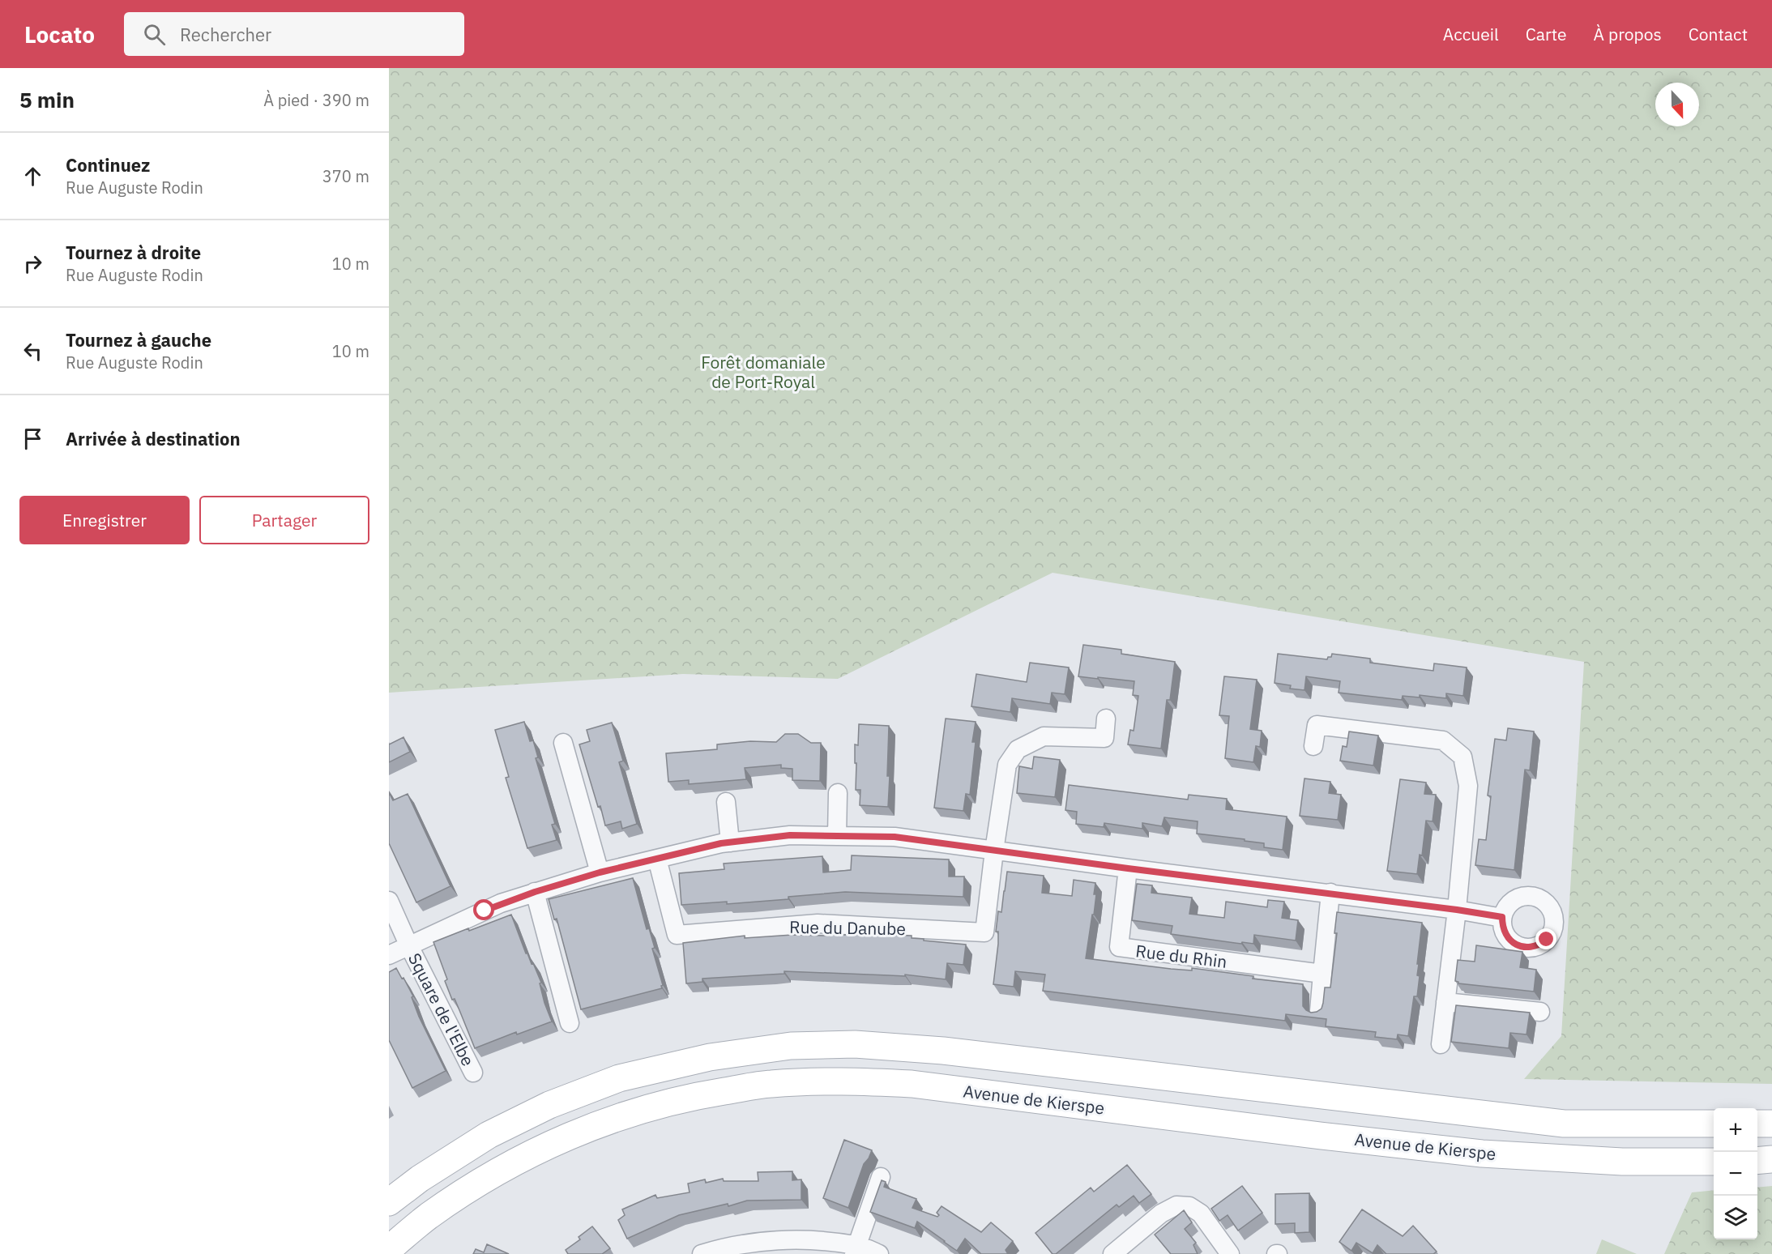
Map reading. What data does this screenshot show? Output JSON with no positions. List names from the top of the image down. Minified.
{"streets":{"main road":["Avenue de Kierspe"],"street":["Rue du Danube","Rue du Rhin","Square de l'Elbe"]},"parks":["Forêt domaniale de Port-Royal"],"north":"bottom","page":{"header":"Locato","search":"Rechercher","nav":["Accueil","Carte","À propos","Contact"],"heading":["5 min","À pied · 390 m"],"list":[["Continuez","Rue Auguste Rodin","370 m"],["Tournez à droite","Rue Auguste Rodin","10 m"],["Tournez à gauche","Rue Auguste Rodin","10 m"],"Arrivée à destination"],"buttons":["Enregistrer","Partager"],"map_buttons":["+","−"]}}
